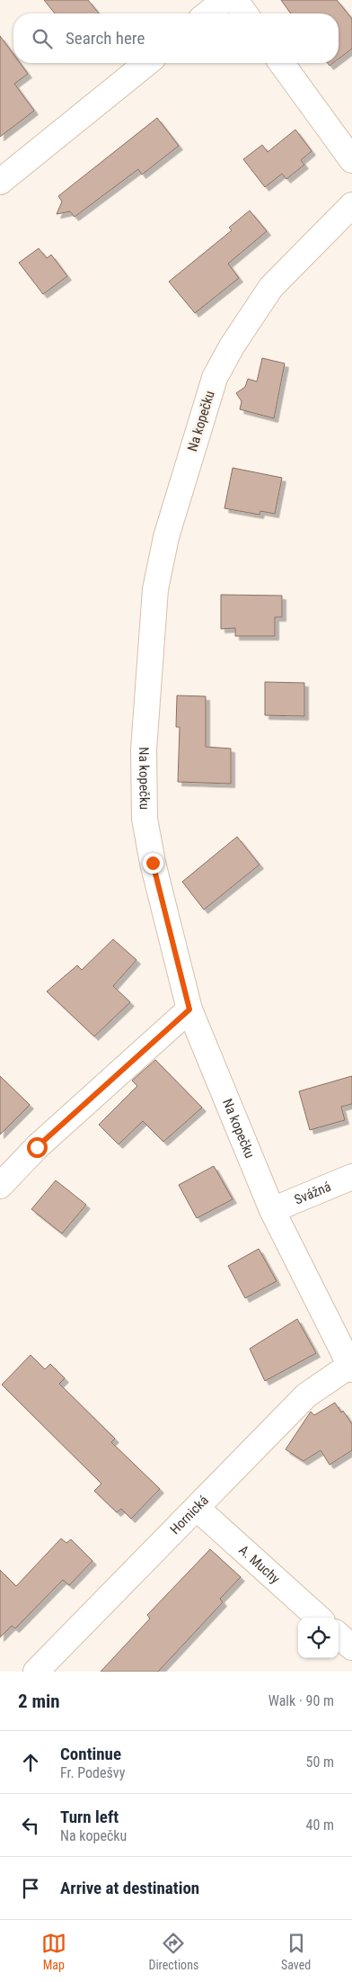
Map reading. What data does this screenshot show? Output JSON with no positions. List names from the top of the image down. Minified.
{"streets":{"street":["Na kopečku","Svážná","Hornická","A. Muchy"]},"crossings":[["Na kopečku","Svážná"],["Na kopečku","Hornická"],["Hornická","A. Muchy"]],"page":{"search":"Search here","heading":["2 min","Walk · 90 m"],"list":[["Continue","Fr. Podešvy","50 m"],["Turn left","Na kopečku","40 m"],"Arrive at destination"],"nav":["Map","Directions","Saved"]}}
